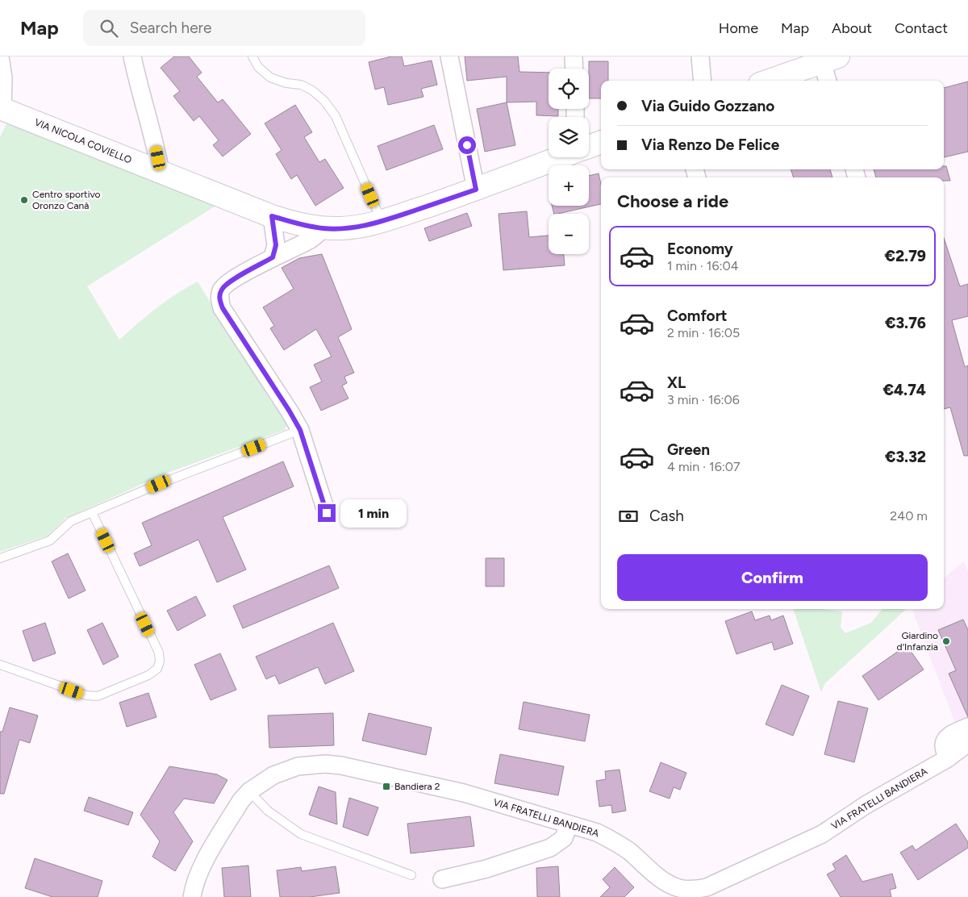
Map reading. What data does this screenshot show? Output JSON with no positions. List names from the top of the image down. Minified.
{"streets":{"main road":["VIA NICOLA COVIELLO"],"street":["VIA FRATELLI BANDIERA"]},"places":{"other":["Centro sportivo Oronzo Canà","Giardino d'Infanzia"],"transit":["Bandiera 2"]},"page":{"header":"Map","search":"Search here","nav":["Home","Map","About","Contact"],"map_buttons":["+","−"],"banner":["Via Guido Gozzano","Via Renzo De Felice"],"heading":"Choose a ride","list":[{"name":"Economy","note":"1 min · 16:04","value":"€2.79"},{"name":"Comfort","note":"2 min · 16:05","value":"€3.76"},{"name":"XL","note":"3 min · 16:06","value":"€4.74"},{"name":"Green","note":"4 min · 16:07","value":"€3.32"}],"pay":["Cash","240 m"],"bubble":"1 min","buttons":"Confirm"}}
